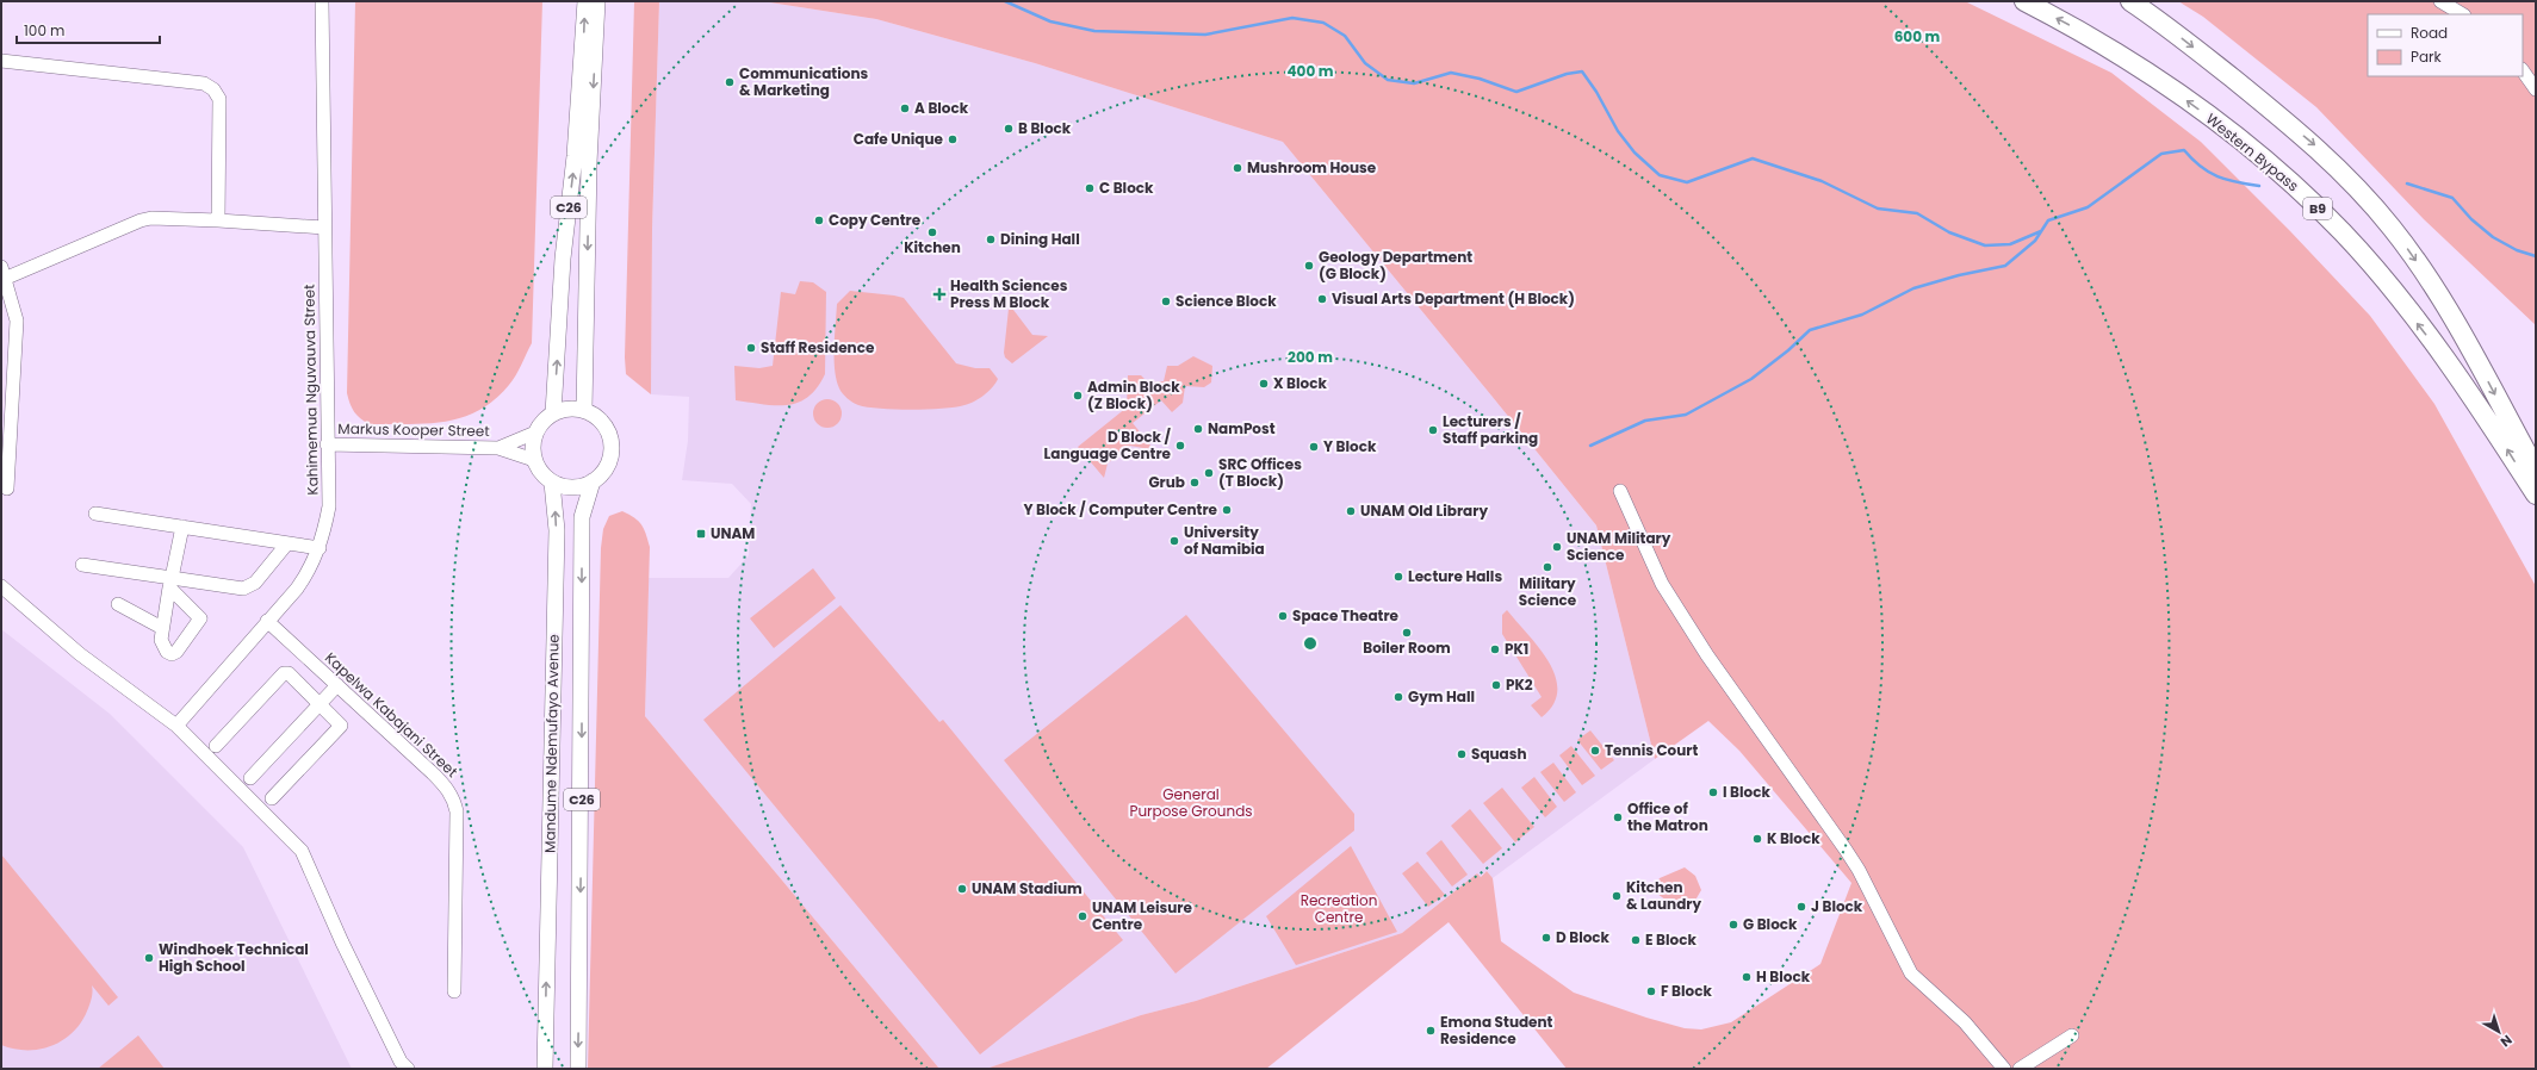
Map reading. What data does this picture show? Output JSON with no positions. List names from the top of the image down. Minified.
{"streets":{"highway":["Western Bypass","B9"],"main road":["C26","Mandume Ndemufayo Avenue"],"street":["Kahimemua Nguvauva Street","Markus Kooper Street","Kapelwa Kabajani Street"]},"crossings":[["C26","Mandume Ndemufayo Avenue"],["Kahimemua Nguvauva Street","Markus Kooper Street"],["Kahimemua Nguvauva Street","Kapelwa Kabajani Street"]],"parks":["General Purpose Grounds","Recreation Centre"],"places":{"other":["Communications & Marketing","A Block","B Block","Cafe Unique","Mushroom House","C Block","Copy Centre","Kitchen","Dining Hall","Geology Department (G Block)","Visual Arts Department (H Block)","Science Block","Staff Residence","X Block","Admin Block (Z Block)","NamPost","Lecturers / Staff parking","D Block / Language Centre","Y Block","SRC Offices (T Block)","Grub","Y Block / Computer Centre","UNAM Old Library","University of Namibia","UNAM Military Science","Military Science","Lecture Halls","Space Theatre","Boiler Room","PK1","PK2","Gym Hall","Tennis Court","Squash","I Block","Office of the Matron","K Block","UNAM Stadium","Kitchen & Laundry","J Block","UNAM Leisure Centre","G Block","D Block","E Block","Windhoek Technical High School","H Block","F Block","Emona Student Residence"],"health":["Health Sciences Press M Block"],"transit":["UNAM"]},"legend":["Road","Park"],"scale_bar":"100 m","north":"bottom right","rings":["600 m","400 m","200 m"]}
